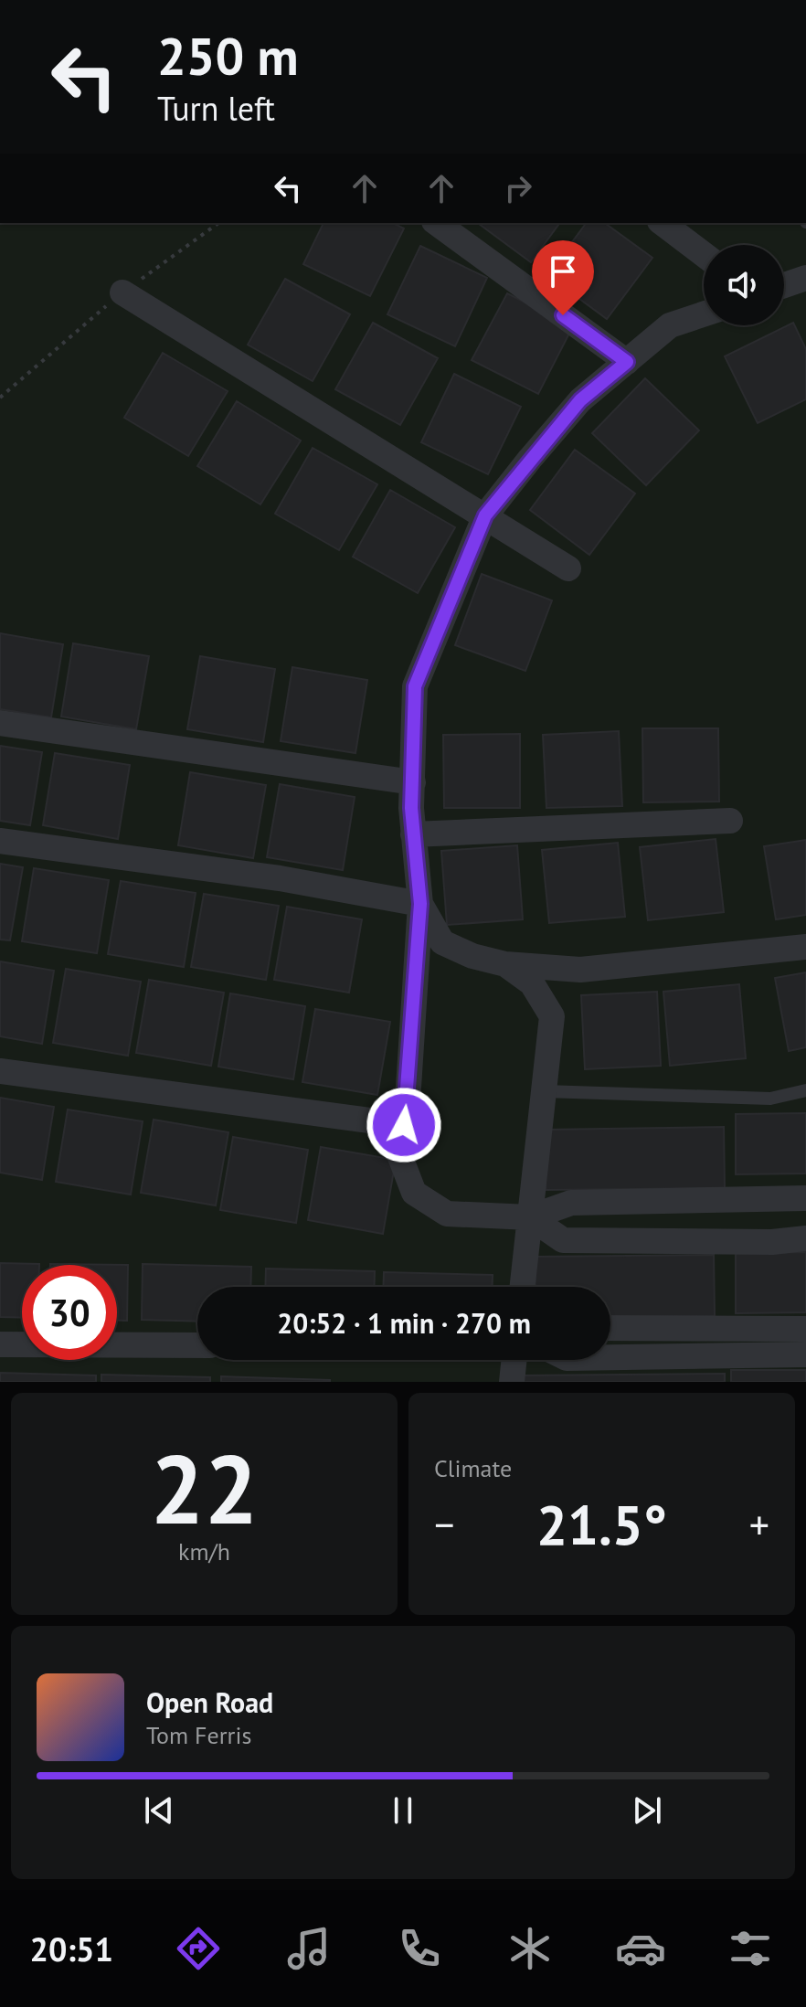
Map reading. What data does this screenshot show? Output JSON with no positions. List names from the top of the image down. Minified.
{"page":{"turn":["250 m","Turn left"],"limit":"30","trip":"20:52 · 1 min · 270 m","tile":[["22","km/h"],"Climate"],"heat":["−","21.5°","+"],"song":["Open Road","Tom Ferris"],"tabs":"20:51"}}
